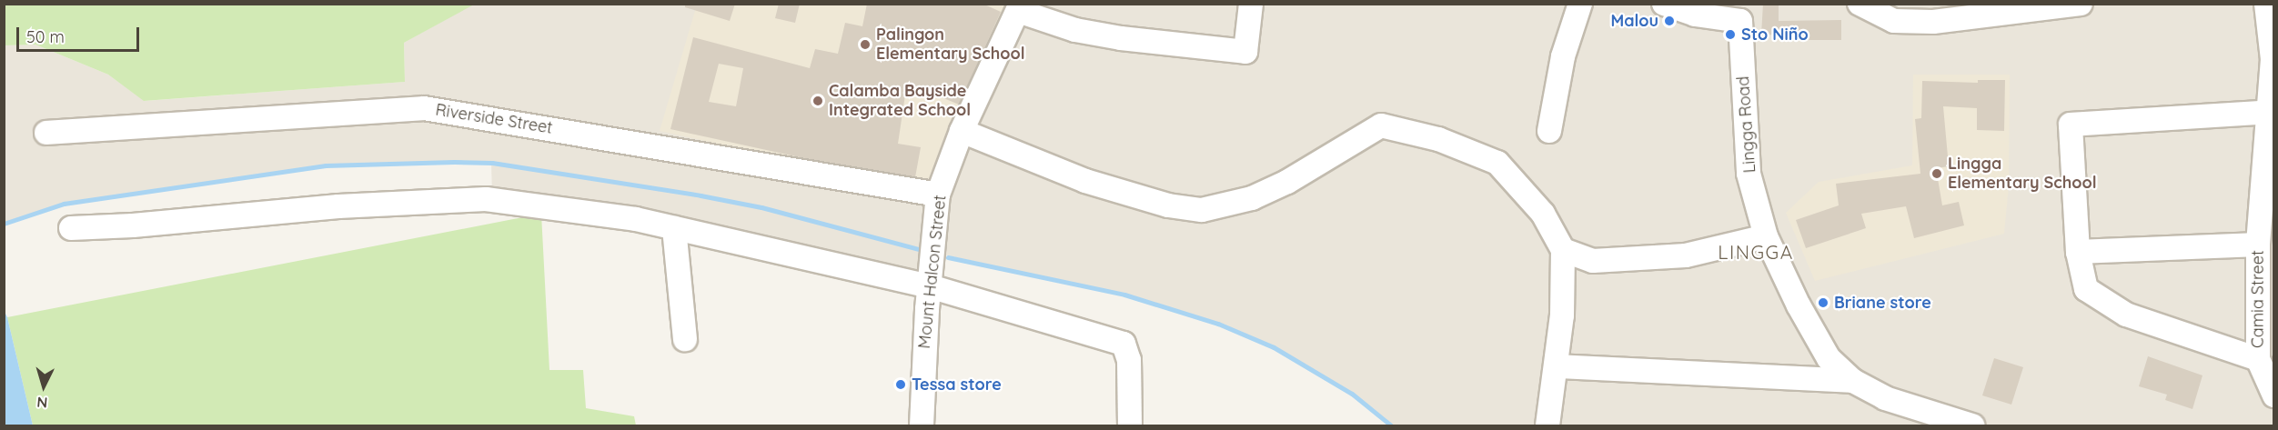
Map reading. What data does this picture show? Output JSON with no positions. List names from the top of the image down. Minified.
{"streets":{"street":["Riverside Street","Lingga Road","Mount Halcon Street","Camia Street"]},"crossings":[["Riverside Street","Mount Halcon Street"]],"districts":["LINGGA"],"places":["Malou","Sto Niño","Palingon Elementary School","Calamba Bayside Integrated School","Lingga Elementary School","Briane store","Tessa store"],"scale_bar":"50 m","north":"bottom"}
